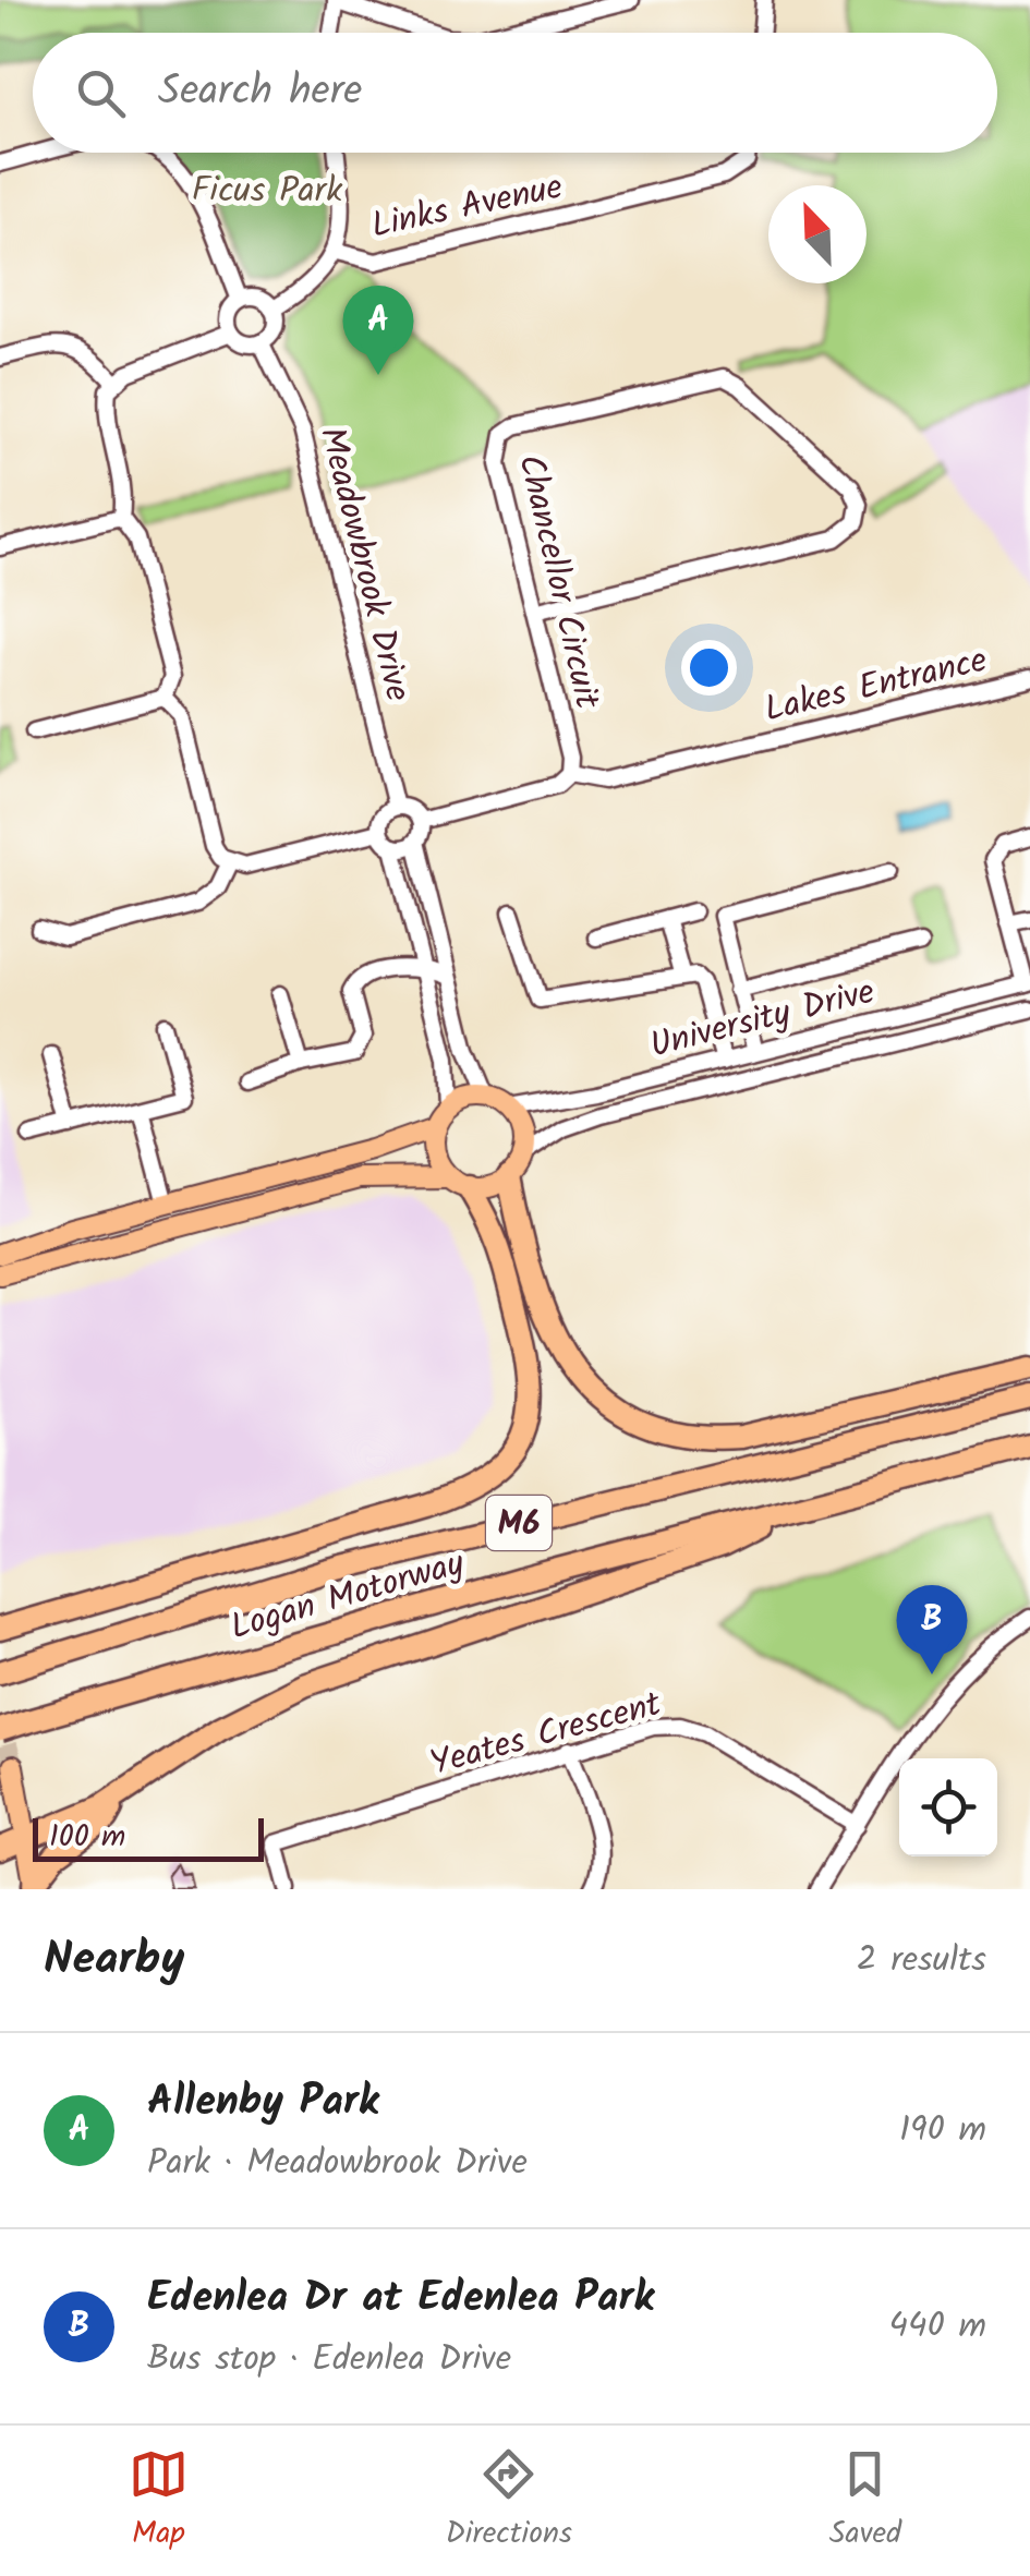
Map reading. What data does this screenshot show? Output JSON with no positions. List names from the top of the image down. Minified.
{"streets":{"highway":["M6","Logan Motorway"],"street":["Links Avenue","Meadowbrook Drive","Chancellor Circuit","Lakes Entrance","University Drive","Yeates Crescent"]},"crossings":[["Meadowbrook Drive","Lakes Entrance"],["Chancellor Circuit","Lakes Entrance"]],"parks":["Ficus Park"],"scale_bar":"100 m","north":"top left","page":{"search":"Search here","pins":["A","B"],"scale":"100 m","heading":["Nearby","2 results"],"list":[{"mark":"A","name":"Allenby Park","note":"Park · Meadowbrook Drive","value":"190 m"},{"mark":"B","name":"Edenlea Dr at Edenlea Park","note":"Bus stop · Edenlea Drive","value":"440 m"}],"nav":["Map","Directions","Saved"]}}
